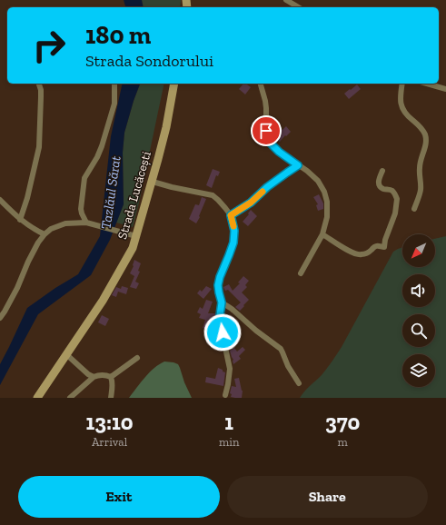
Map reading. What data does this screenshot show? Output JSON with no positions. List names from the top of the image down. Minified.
{"streets":{"main road":["Strada Lucăcești"]},"water":["Tazlăul Sărat"],"north":"bottom left","page":{"turn":["180 m","Strada Sondorului"],"eta":["13:10","Arrival","1","min","370","m"],"buttons":["Exit","Share"]}}
